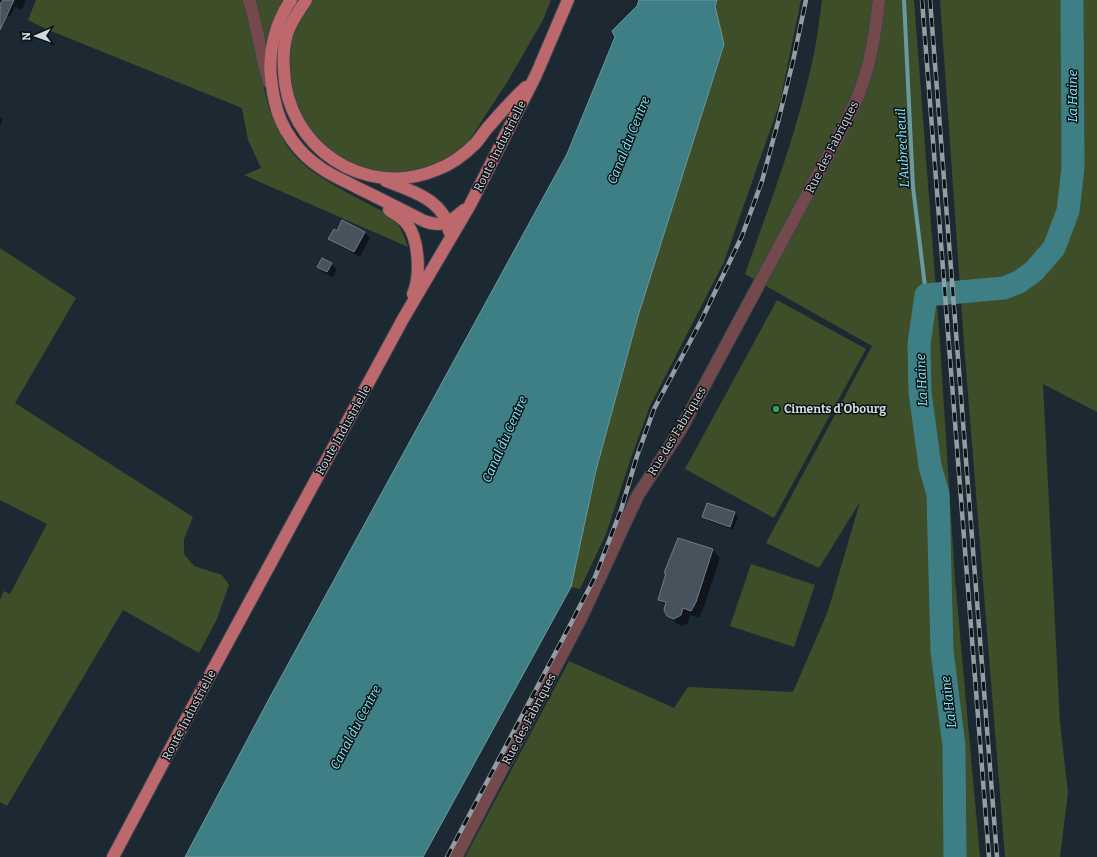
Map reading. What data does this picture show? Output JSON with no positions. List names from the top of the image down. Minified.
{"streets":{"main road":["Route Industrielle"],"street":["Rue des Fabriques"]},"water":["La Haine","Canal du Centre","L'Aubrecheuil"],"places":["Ciments d'Obourg"],"north":"left"}
